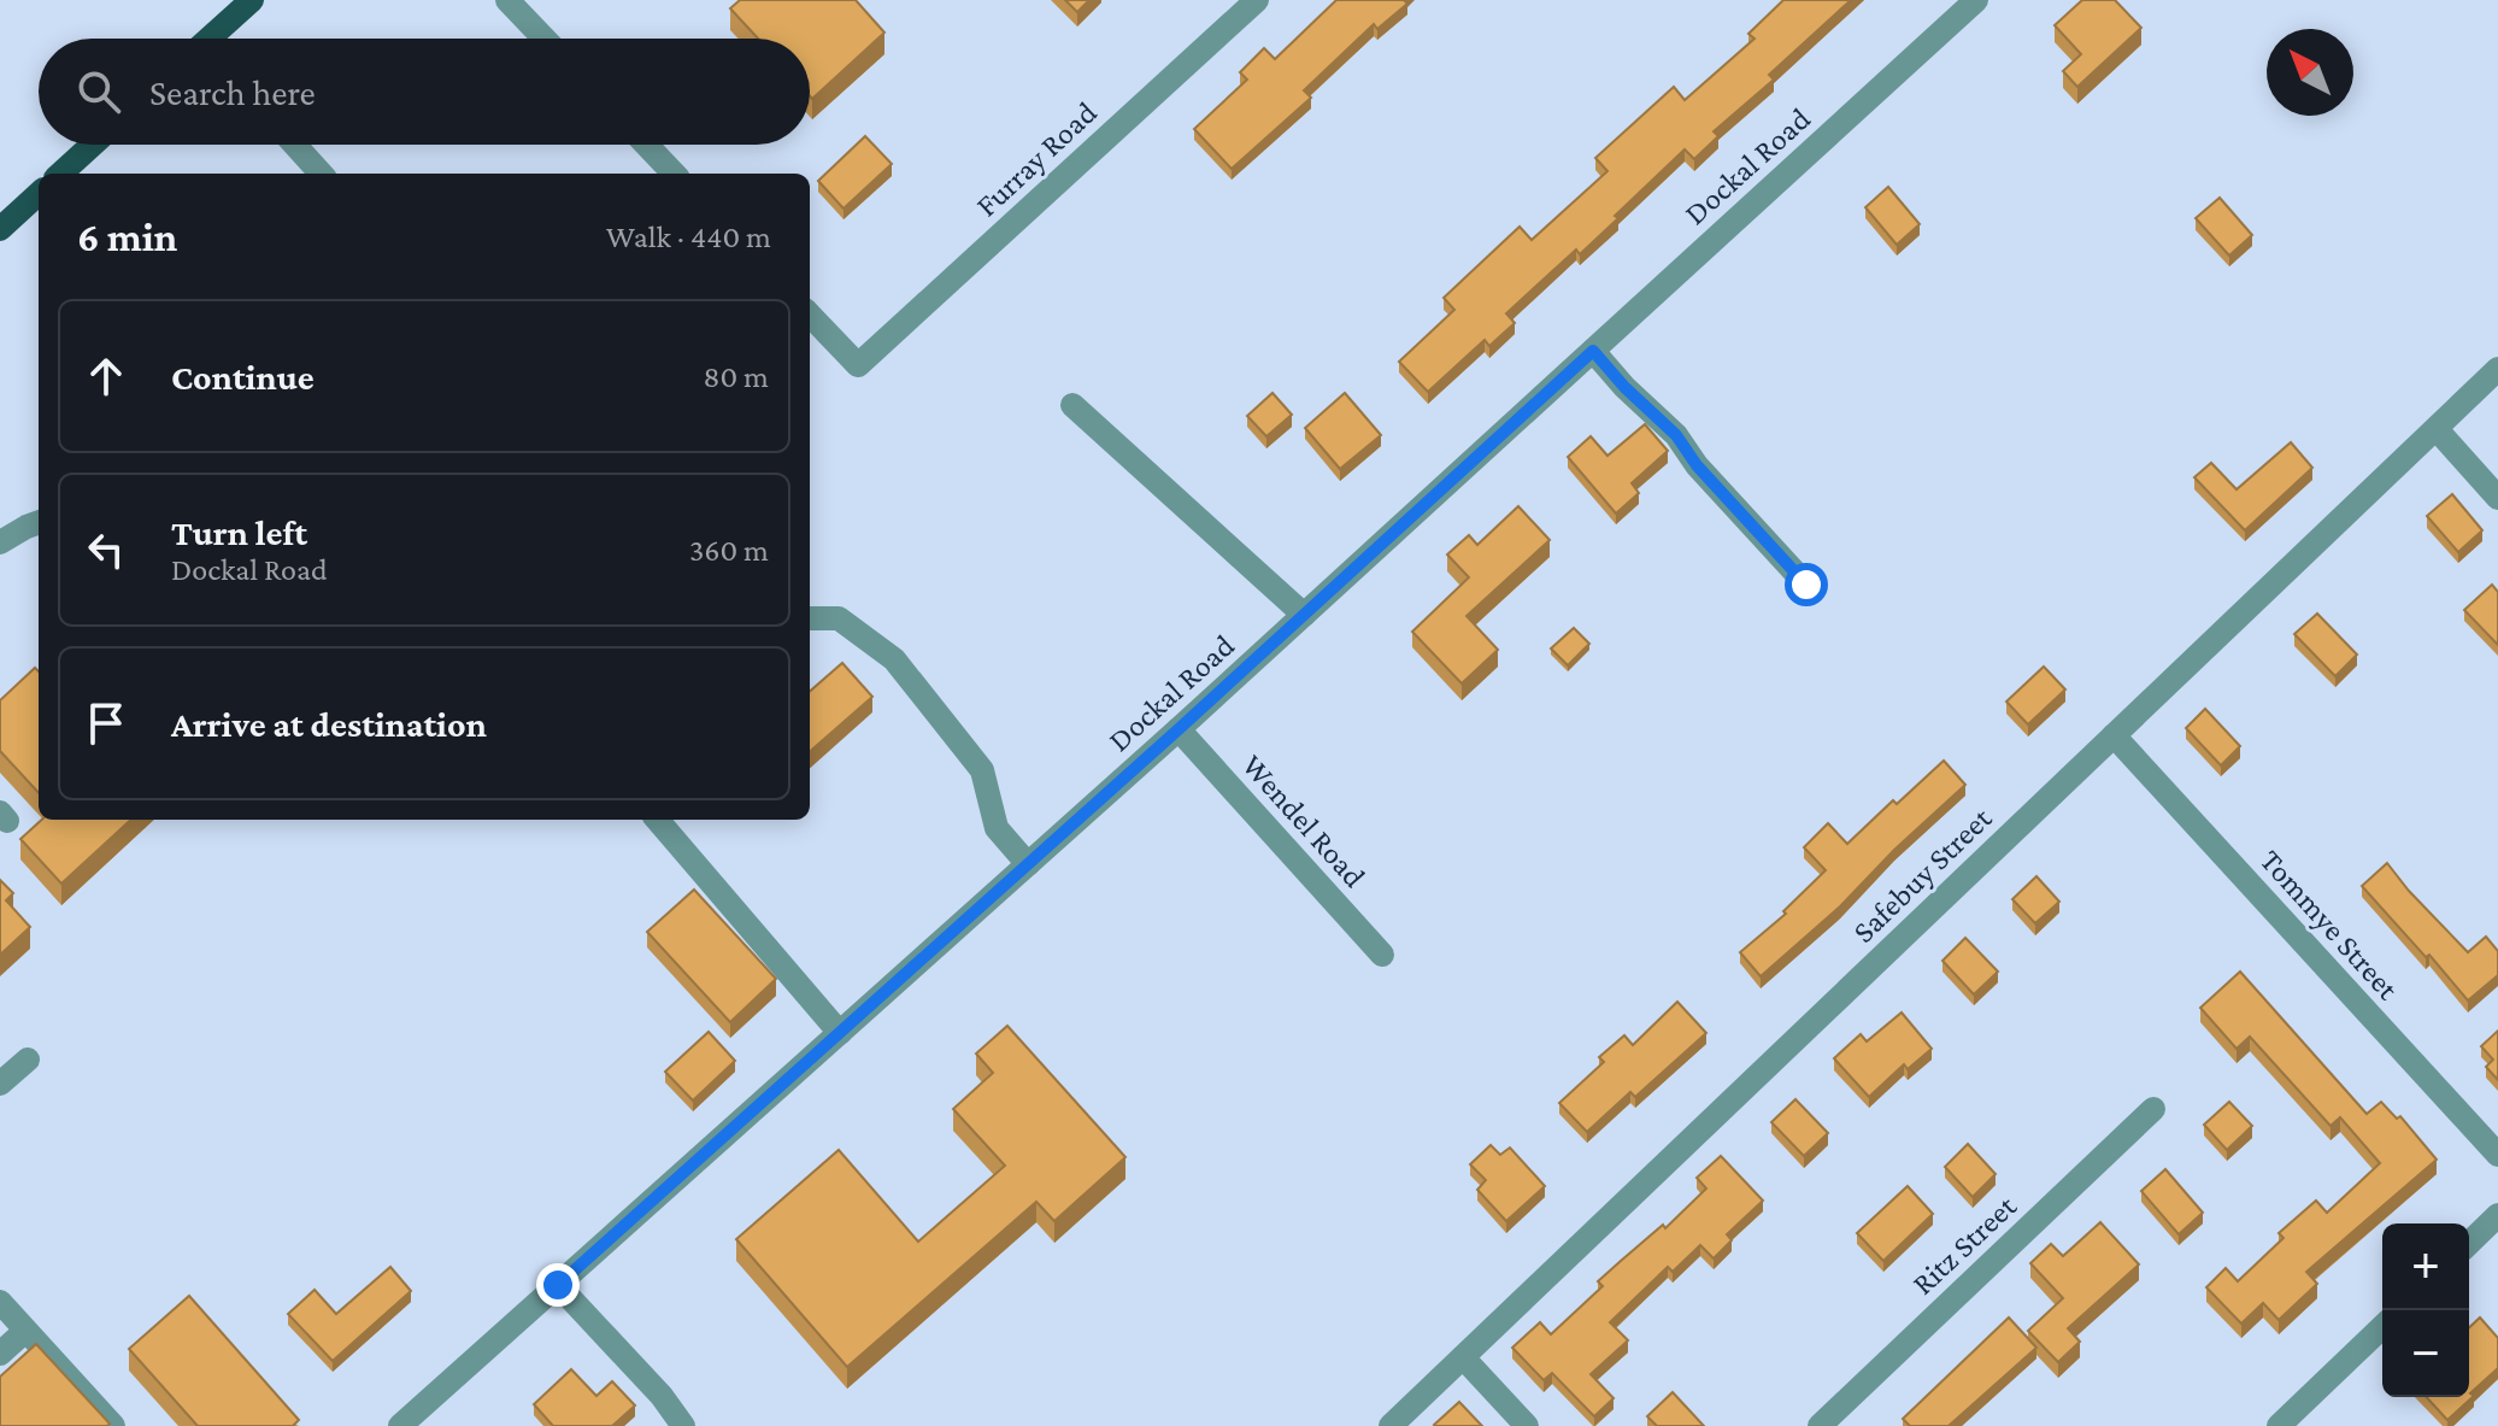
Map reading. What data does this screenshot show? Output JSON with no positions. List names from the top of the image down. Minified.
{"streets":{"street":["Furray Road","Dockal Road","Wendel Road","Safebuy Street","Tommye Street","Ritz Street"]},"crossings":[["Dockal Road","Wendel Road"],["Safebuy Street","Tommye Street"]],"north":"top left","page":{"search":"Search here","heading":["6 min","Walk · 440 m"],"list":[["Continue","80 m"],["Turn left","Dockal Road","360 m"],"Arrive at destination"],"map_buttons":["+","−"]}}
